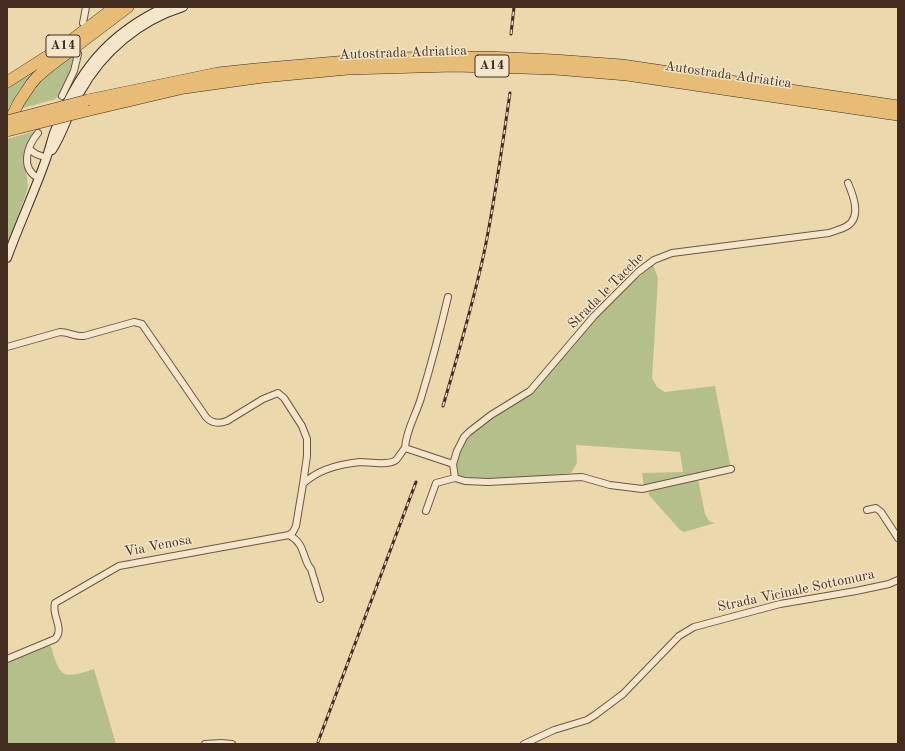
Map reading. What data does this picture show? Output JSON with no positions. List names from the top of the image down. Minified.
{"streets":{"highway":["A14","Autostrada Adriatica"],"street":["Strada le Tacche","Via Venosa","Strada Vicinale Sottomura"]}}
